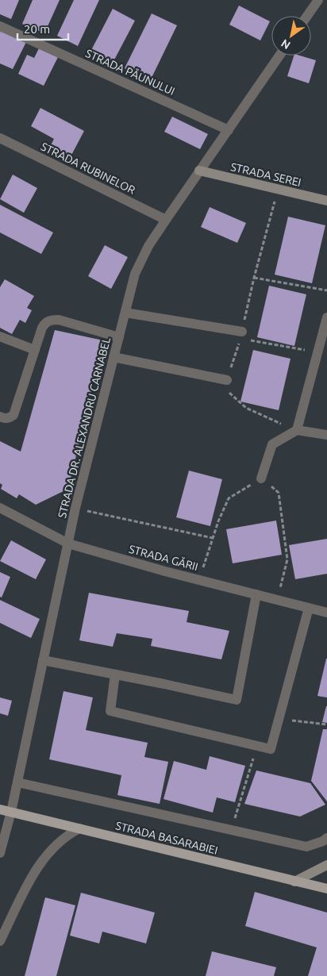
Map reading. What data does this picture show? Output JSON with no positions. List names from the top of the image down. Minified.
{"streets":{"main road":["STRADA BASARABIEI"],"street":["STRADA PĂUNULUI","STRADA RUBINELOR","STRADA SEREI","STRADA DR. ALEXANDRU CARNABEL","STRADA GĂRII"]},"crossings":[["STRADA PĂUNULUI","STRADA DR. ALEXANDRU CARNABEL"],["STRADA RUBINELOR","STRADA DR. ALEXANDRU CARNABEL"],["STRADA SEREI","STRADA DR. ALEXANDRU CARNABEL"],["STRADA DR. ALEXANDRU CARNABEL","STRADA GĂRII"],["STRADA DR. ALEXANDRU CARNABEL","STRADA BASARABIEI"]],"scale_bar":"20 m","north":"bottom left"}
